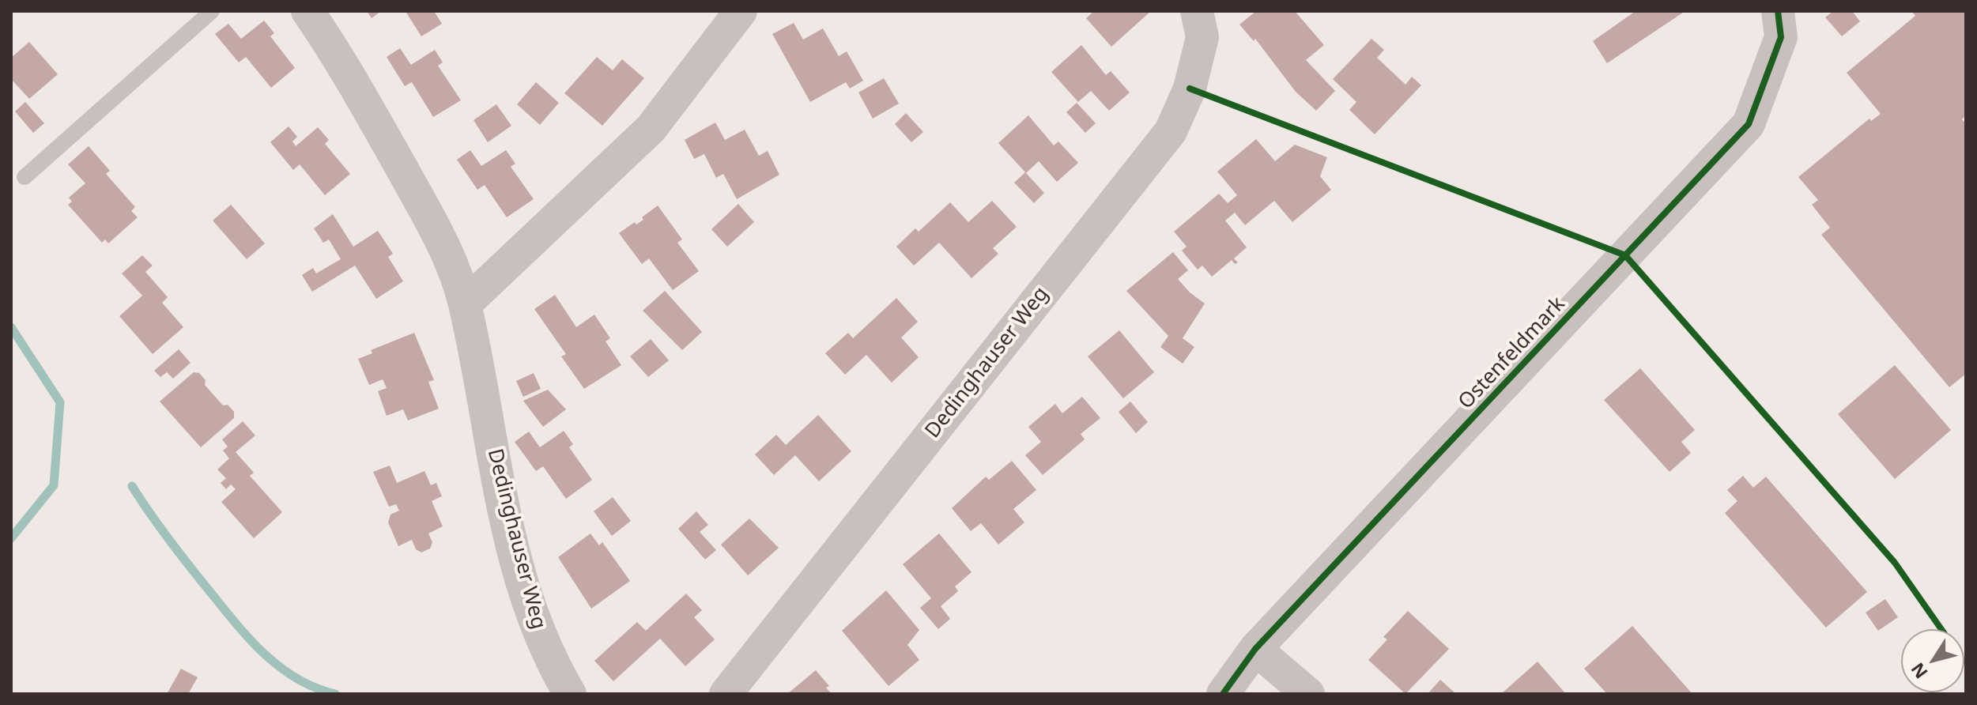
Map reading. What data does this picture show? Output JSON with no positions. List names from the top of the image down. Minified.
{"streets":{"street":["Ostenfeldmark","Dedinghauser Weg"]},"north":"bottom left"}
